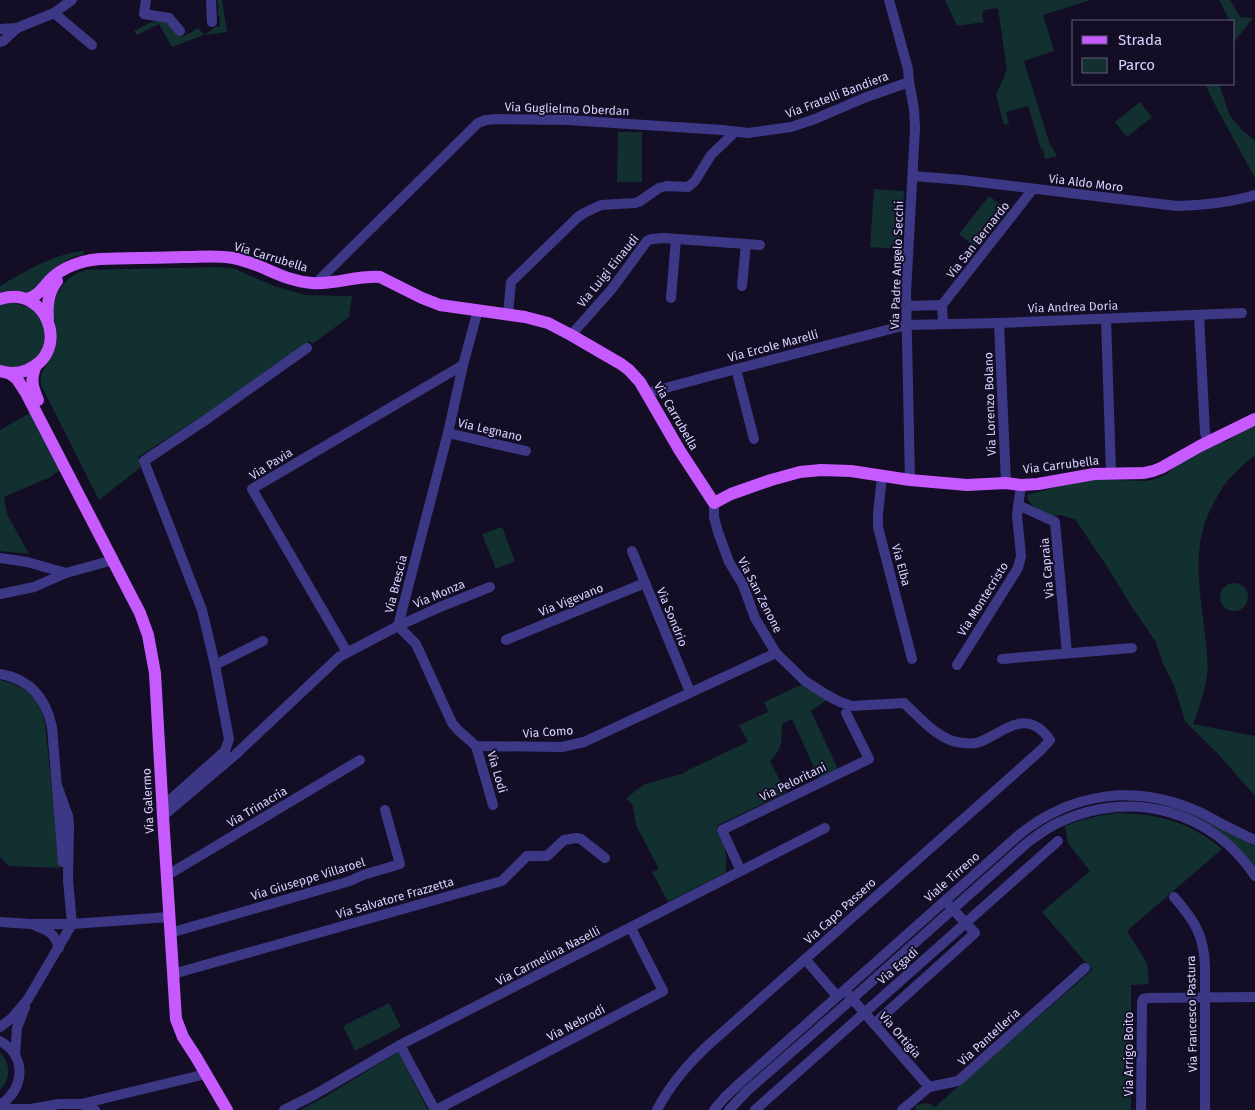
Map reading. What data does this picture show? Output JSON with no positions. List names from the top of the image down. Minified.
{"streets":{"main road":["Via Carrubella","Via Galermo"],"street":["Via Fratelli Bandiera","Via Guglielmo Oberdan","Via Aldo Moro","Via San Bernardo","Via Padre Angelo Secchi","Via Luigi Einaudi","Via Andrea Doria","Via Ercole Marelli","Via Lorenzo Bolano","Via Legnano","Via Pavia","Via Elba","Via Capraia","Via Brescia","Via Monza","Via San Zenone","Via Montecristo","Via Vigevano","Via Sondrio","Via Como","Via Lodi","Via Peloritani","Via Trinacria","Viale Tirreno","Via Giuseppe Villaroel","Via Salvatore Frazzetta","Via Capo Passero","Via Carmelina Naselli","Via Egadi","Via Francesco Pastura","Via Nebrodi","Via Ortigia","Via Pantelleria","Via Arrigo Boito"]},"crossings":[["Via Fratelli Bandiera","Via Guglielmo Oberdan"],["Via Fratelli Bandiera","Via Padre Angelo Secchi"],["Via Guglielmo Oberdan","Via Carrubella"],["Via Aldo Moro","Via San Bernardo"],["Via Aldo Moro","Via Padre Angelo Secchi"],["Via Carrubella","Via Padre Angelo Secchi"],["Via Carrubella","Via Luigi Einaudi"],["Via Carrubella","Via Ercole Marelli"],["Via Carrubella","Via Lorenzo Bolano"],["Via Carrubella","Via Elba"],["Via Carrubella","Via Brescia"],["Via Carrubella","Via San Zenone"],["Via Carrubella","Via Montecristo"],["Via Padre Angelo Secchi","Via Andrea Doria"],["Via Padre Angelo Secchi","Via Ercole Marelli"],["Via Andrea Doria","Via Ercole Marelli"],["Via Andrea Doria","Via Lorenzo Bolano"],["Via Legnano","Via Brescia"],["Via Pavia","Via Brescia"],["Via Capraia","Via Montecristo"],["Via Brescia","Via Monza"],["Via Brescia","Via Galermo"],["Via San Zenone","Via Como"],["Via San Zenone","Via Capo Passero"],["Via Vigevano","Via Sondrio"],["Via Sondrio","Via Como"],["Via Como","Via Lodi"],["Via Peloritani","Via Carmelina Naselli"],["Via Galermo","Via Trinacria"],["Via Galermo","Via Giuseppe Villaroel"],["Via Galermo","Via Salvatore Frazzetta"],["Viale Tirreno","Via Ortigia"],["Via Capo Passero","Via Ortigia"],["Via Carmelina Naselli","Via Nebrodi"],["Via Egadi","Via Ortigia"],["Via Francesco Pastura","Via Arrigo Boito"],["Via Ortigia","Via Pantelleria"]],"legend":["Strada","Parco"]}
